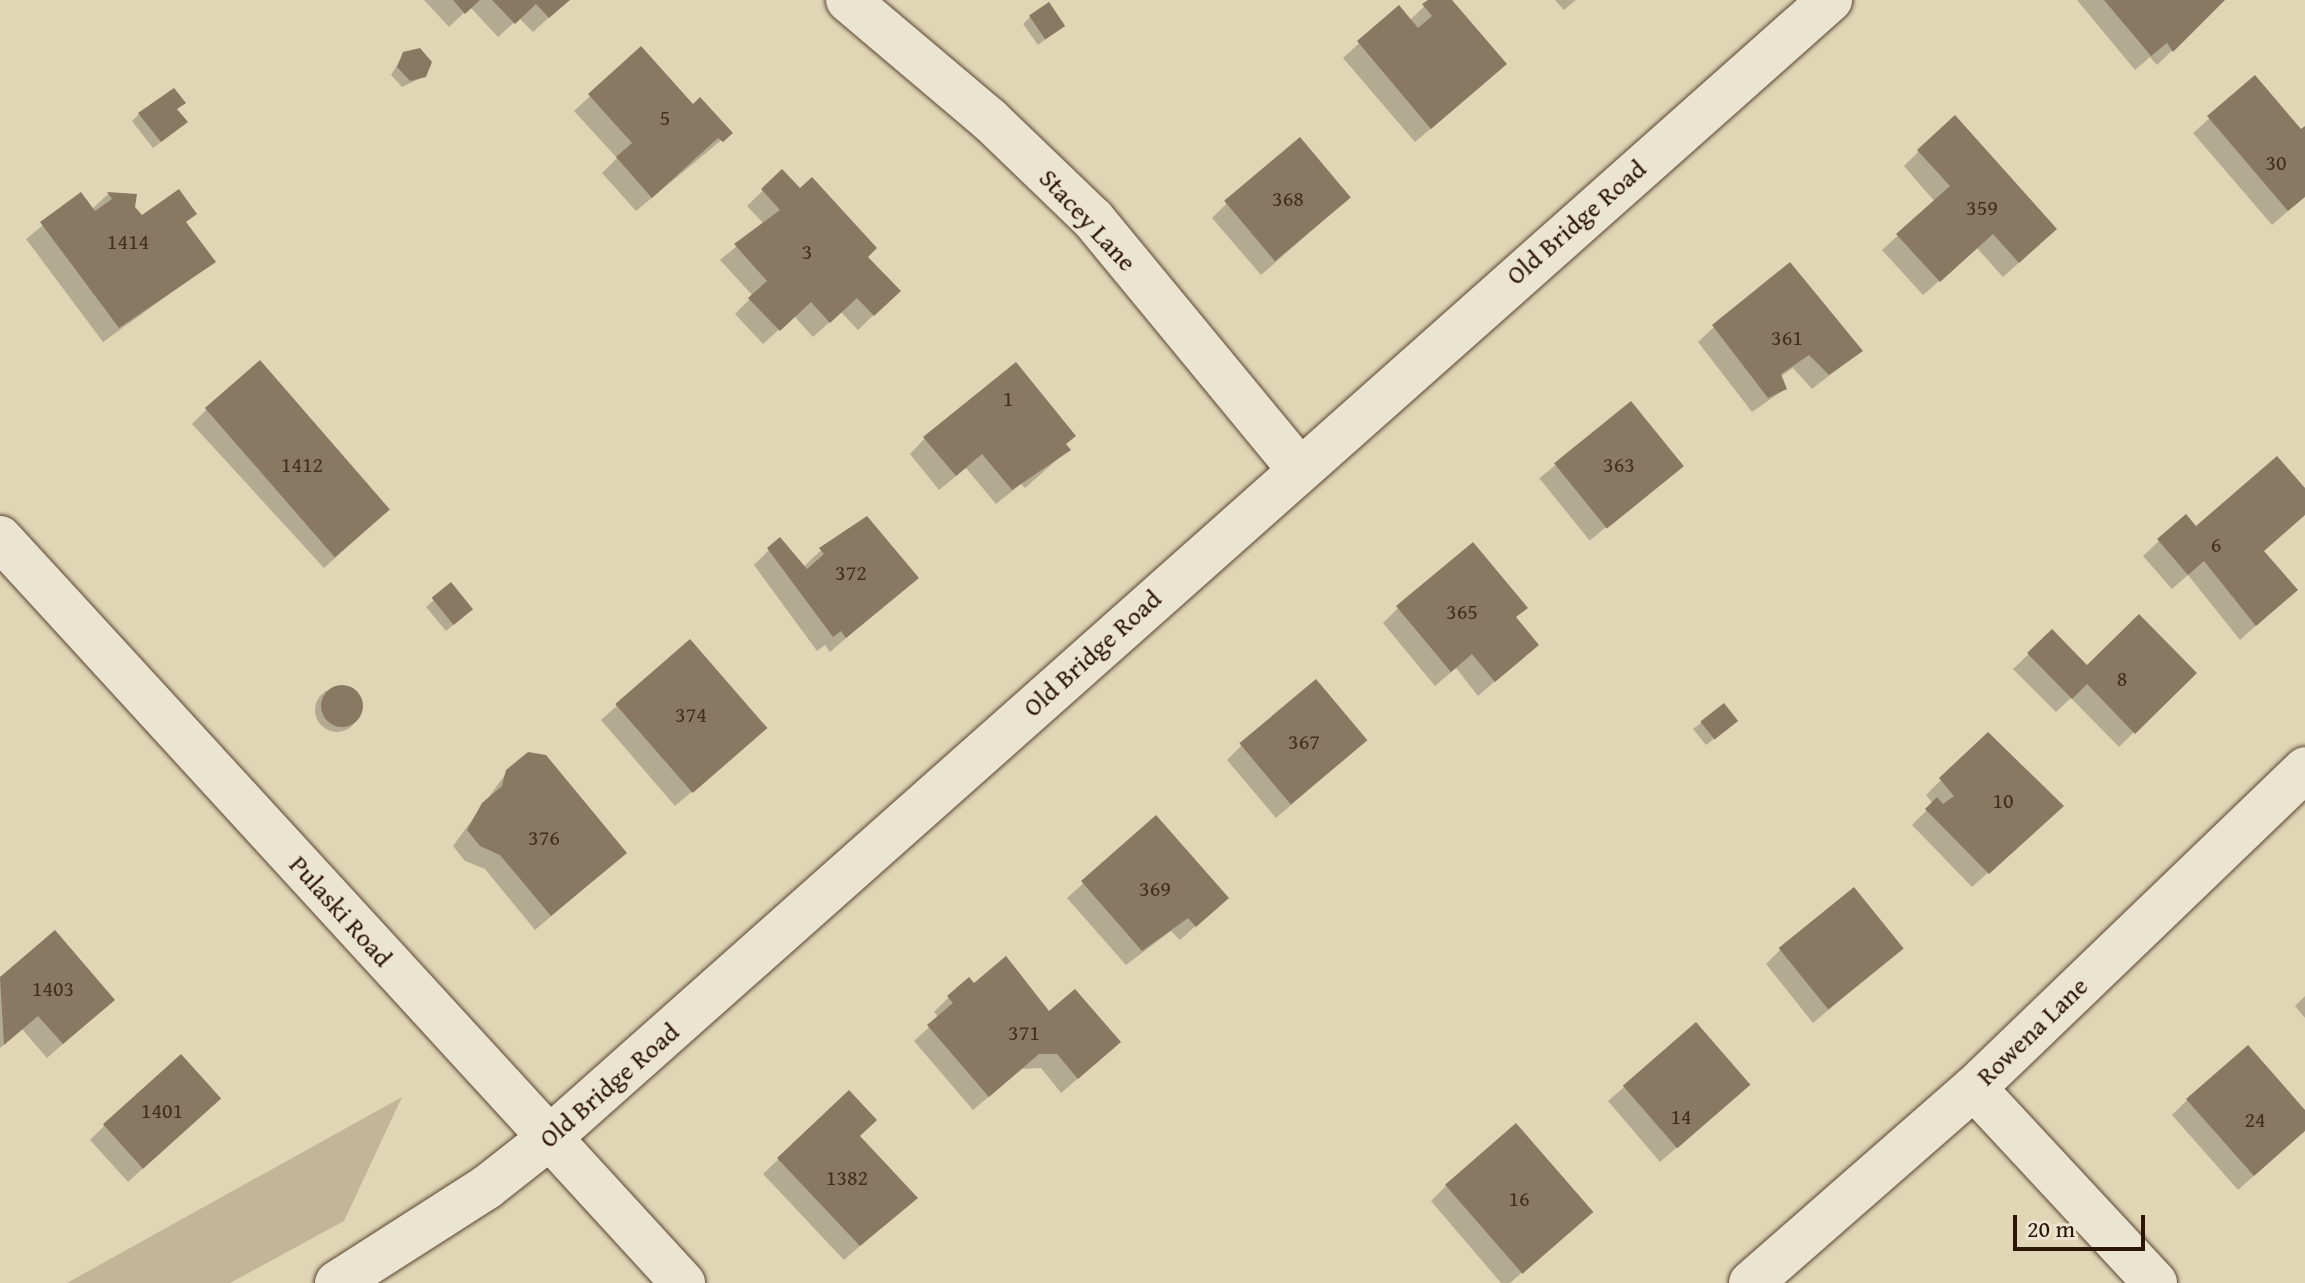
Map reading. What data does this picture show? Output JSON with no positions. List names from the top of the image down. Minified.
{"streets":{"street":["Stacey Lane","Old Bridge Road","Pulaski Road","Rowena Lane"]},"crossings":[["Stacey Lane","Old Bridge Road"],["Old Bridge Road","Pulaski Road"]],"house_numbers":["5","30","368","359","1414","3","361","1","1412","363","6","372","365","8","374","367","10","376","369","1403","371","1401","14","24","1382","16"],"scale_bar":"20 m"}
